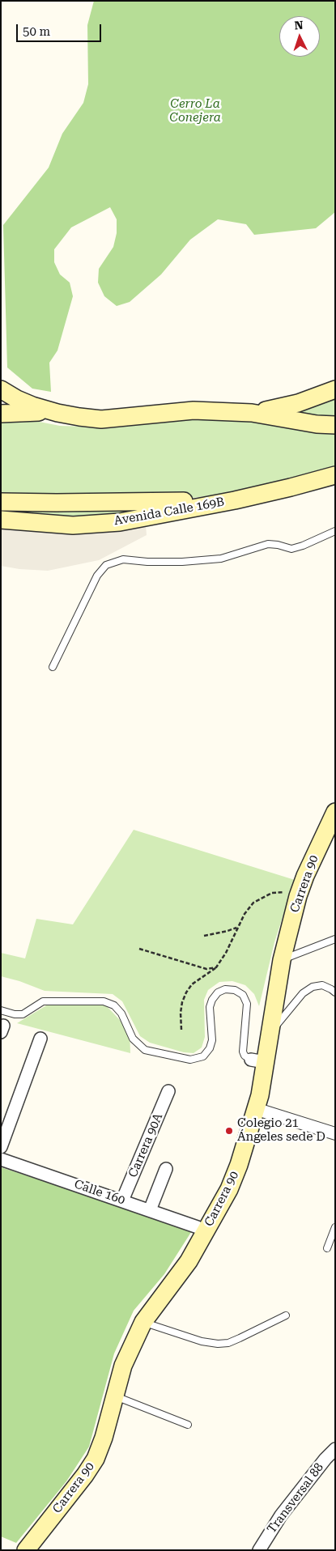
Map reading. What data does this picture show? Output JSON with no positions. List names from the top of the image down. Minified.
{"streets":{"main road":["Avenida Calle 169B","Carrera 90"],"street":["Carrera 90A","Calle 160","Transversal 88"]},"crossings":[["Carrera 90A","Calle 160"]],"parks":["Cerro La Conejera"],"places":["Colegio 21 Ángeles sede D"],"scale_bar":"50 m","north":"top"}
